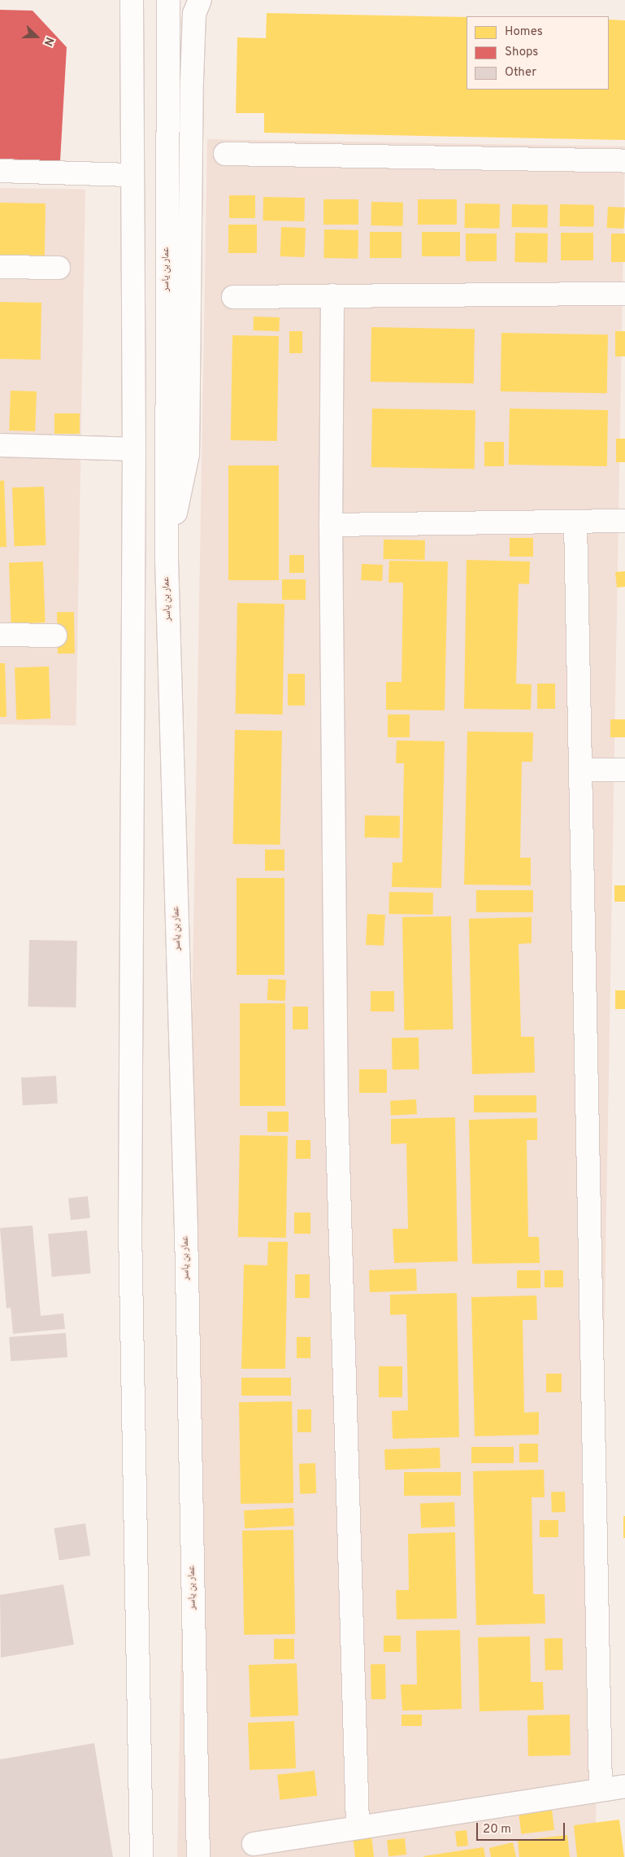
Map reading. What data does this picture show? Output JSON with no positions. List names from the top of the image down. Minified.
{"streets":{"street":["عمار بن ياسر"]},"legend":["Homes","Shops","Other"],"scale_bar":"20 m","north":"right"}
